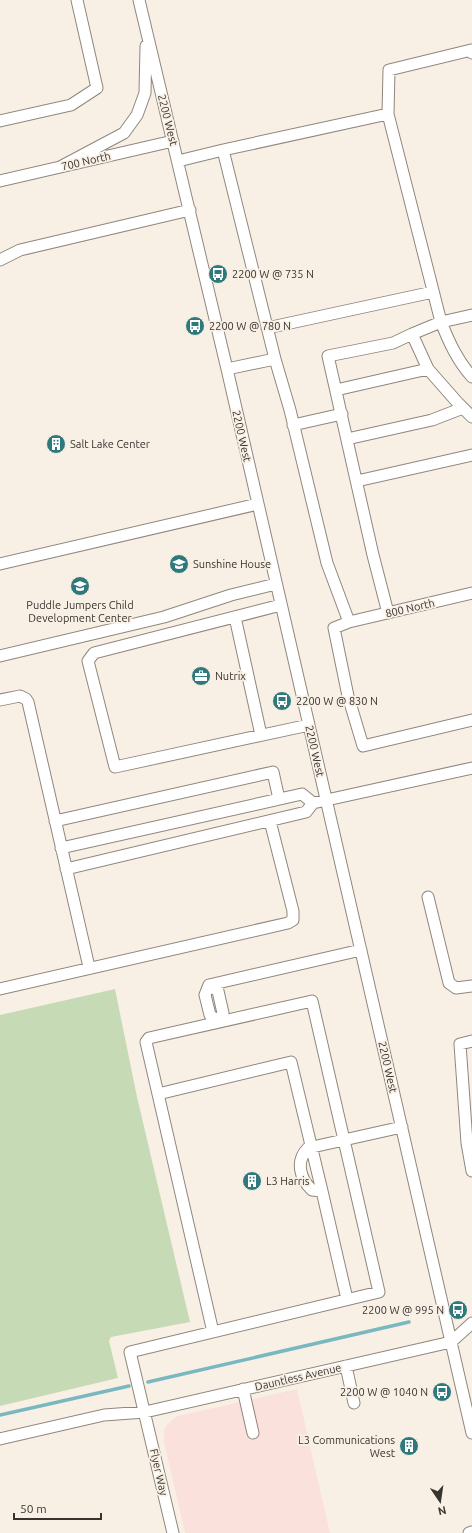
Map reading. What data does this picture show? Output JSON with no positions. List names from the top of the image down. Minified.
{"streets":{"street":["2200 West","700 North","800 North","Dauntless Avenue","Flyer Way"]},"crossings":[["2200 West","700 North"],["2200 West","Dauntless Avenue"],["Dauntless Avenue","Flyer Way"]],"places":{"bus stop":["2200 W @ 735 N","2200 W @ 780 N","2200 W @ 830 N","2200 W @ 995 N","2200 W @ 1040 N"],"building":["Salt Lake Center","L3 Harris","L3 Communications West"],"school or university":["Sunshine House","Puddle Jumpers Child Development Center"],"office":["Nutrix"]},"scale_bar":"50 m","north":"bottom"}
